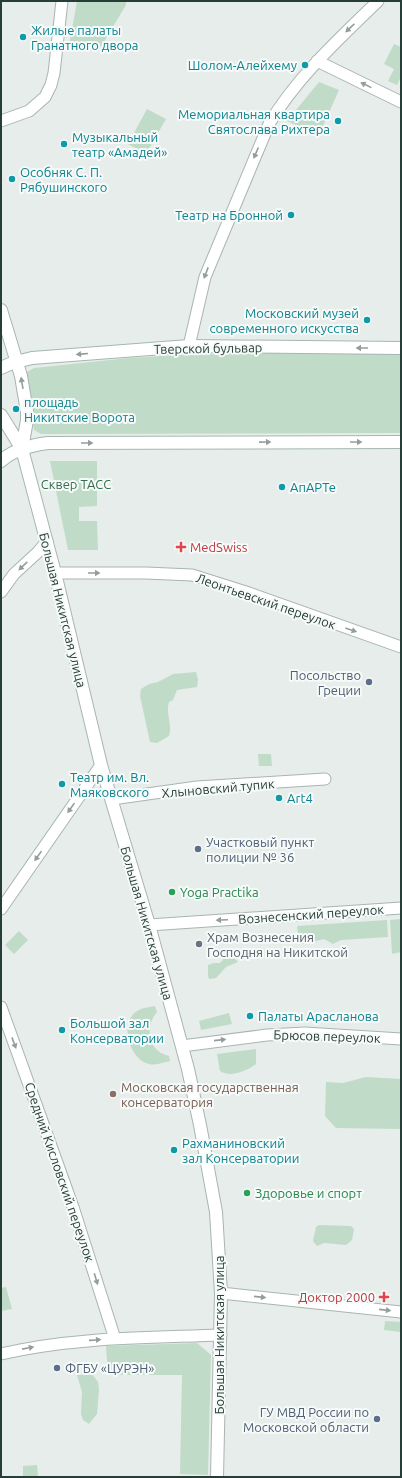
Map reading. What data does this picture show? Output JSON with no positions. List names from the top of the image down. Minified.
{"streets":{"street":["Тверской бульвар","Леонтьевский переулок","Большая Никитская улица","Хлыновский тупик","Вознесенский переулок","Брюсов переулок","Средний Кисловский переулок"]},"crossings":[["Леонтьевский переулок","Большая Никитская улица"],["Большая Никитская улица","Хлыновский тупик"],["Большая Никитская улица","Вознесенский переулок"],["Большая Никитская улица","Брюсов переулок"]],"one_way":["Леонтьевский переулок","Вознесенский переулок","Брюсов переулок","Средний Кисловский переулок"],"parks":["Сквер ТАСС"],"places":{"other":["Жилые палаты Гранатного двора","Шолом-Алейхему","Мемориальная квартира Святослава Рихтера","Музыкальный театр «Амадей»","Особняк С. П. Рябушинского","Театр на Бронной","Московский музей современного искусства","площадь Никитские Ворота","АпАРТе","Посольство Греции","Театр им. Вл. Маяковского","Art4","Участковый пункт полиции № 36","Yoga Practika","Храм Вознесения Господня на Никитской","Палаты Арасланова","Большой зал Консерватории","Московская государственная консерватория","Рахманиновский зал Консерватории","Здоровье и спорт","ФГБУ «ЦУРЭН»","ГУ МВД России по Московской области"],"health":["MedSwiss","Доктор 2000"]}}
